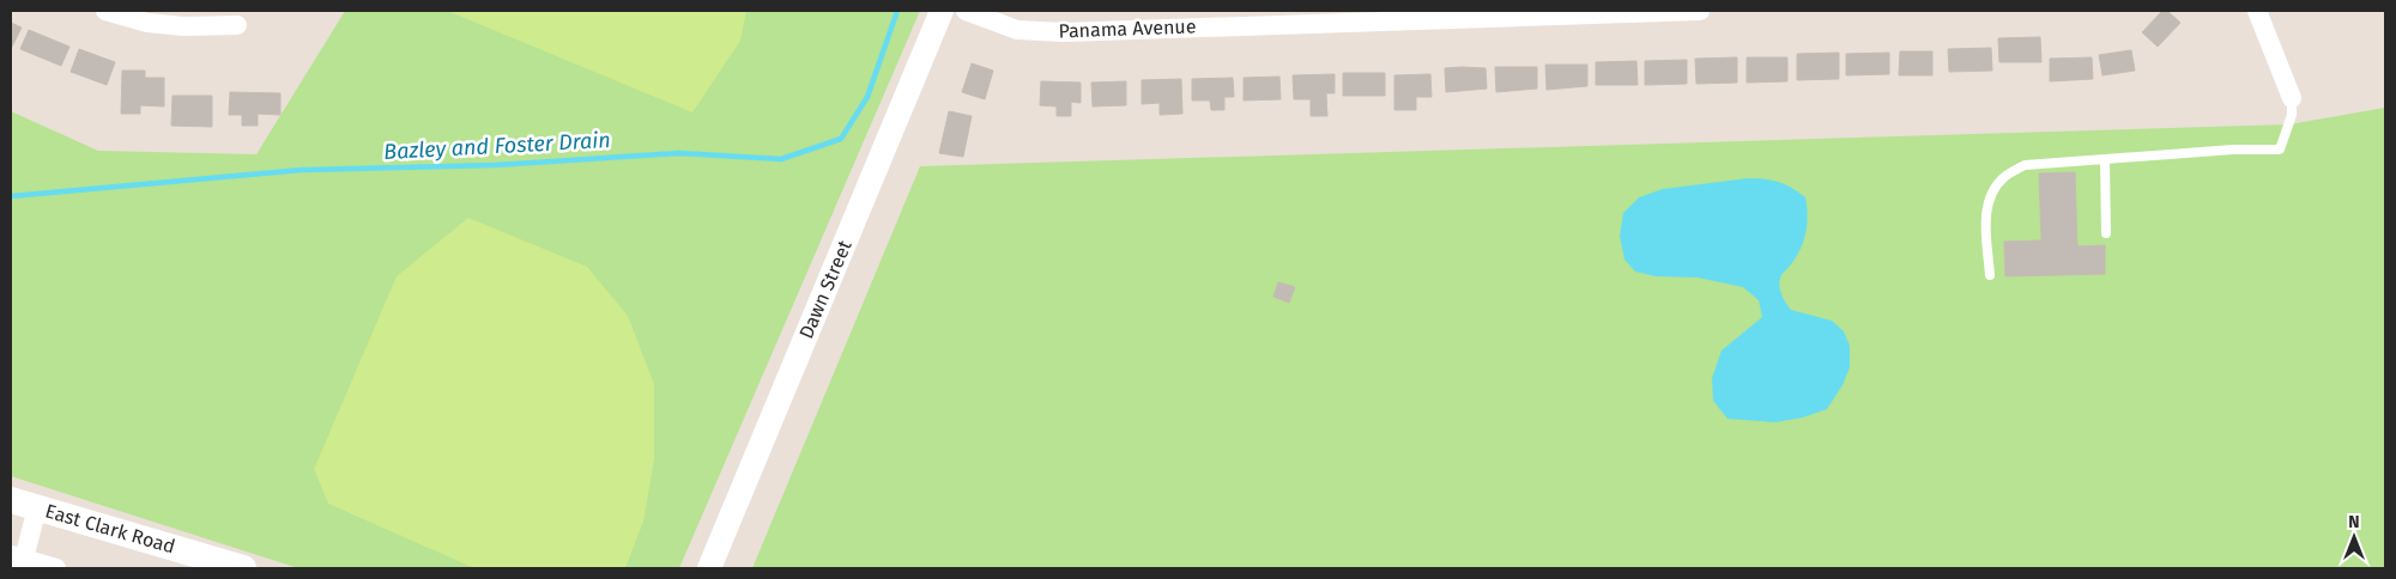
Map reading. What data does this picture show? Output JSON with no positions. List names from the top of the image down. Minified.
{"streets":{"main road":["East Clark Road"],"street":["Panama Avenue","Dawn Street"]},"water":["Bazley and Foster Drain"],"north":"top"}
